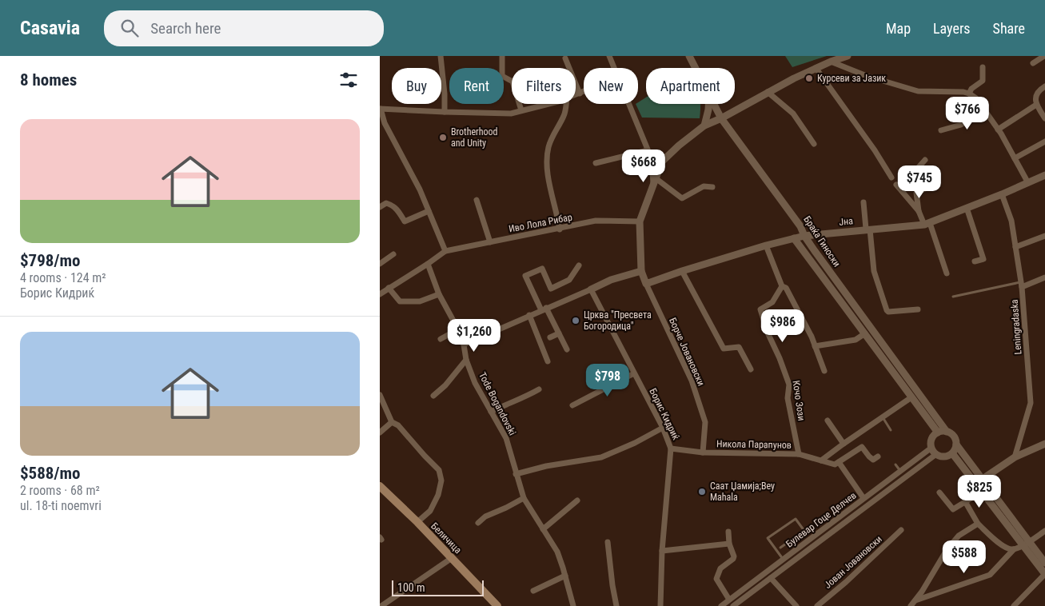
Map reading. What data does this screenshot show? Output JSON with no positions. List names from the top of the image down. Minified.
{"streets":{"main road":["Беличица"],"street":["Јна","Иво Лола Рибар","Браќа Гиноски","Leningradaska","Борче Јовановски","Кочо Зози","Tode Bogandovski","Борис Кидриќ","Никола Парапунов","Булевар Гоце Делчев","Јован Јовановски"]},"crossings":[["Јна","Браќа Гиноски"],["Јна","Leningradaska"],["Јна","Борче Јовановски"],["Браќа Гиноски","Булевар Гоце Делчев"],["Борче Јовановски","Никола Парапунов"],["Кочо Зози","Никола Парапунов"],["Борис Кидриќ","Никола Парапунов"]],"places":["Курсеви за Јазик","Brotherhood and Unity","Црква \"Пресвета Богородица\"","Саат Џамија;Bey Mahala"],"scale_bar":"100 m","page":{"header":"Casavia","search":"Search here","nav":["Map","Layers","Share"],"heading":"8 homes","chip":["Buy","Rent","Filters","New","Apartment"],"price":["$766","$668","$745","$986","$1,260","$798","$825","$588"],"list":[{"name":"$798/mo","note":"4 rooms · 124 m² · Борис Кидриќ"},{"name":"$588/mo","note":"2 rooms · 68 m² · ul. 18-ti noemvri"}],"scale":"100 m"}}
